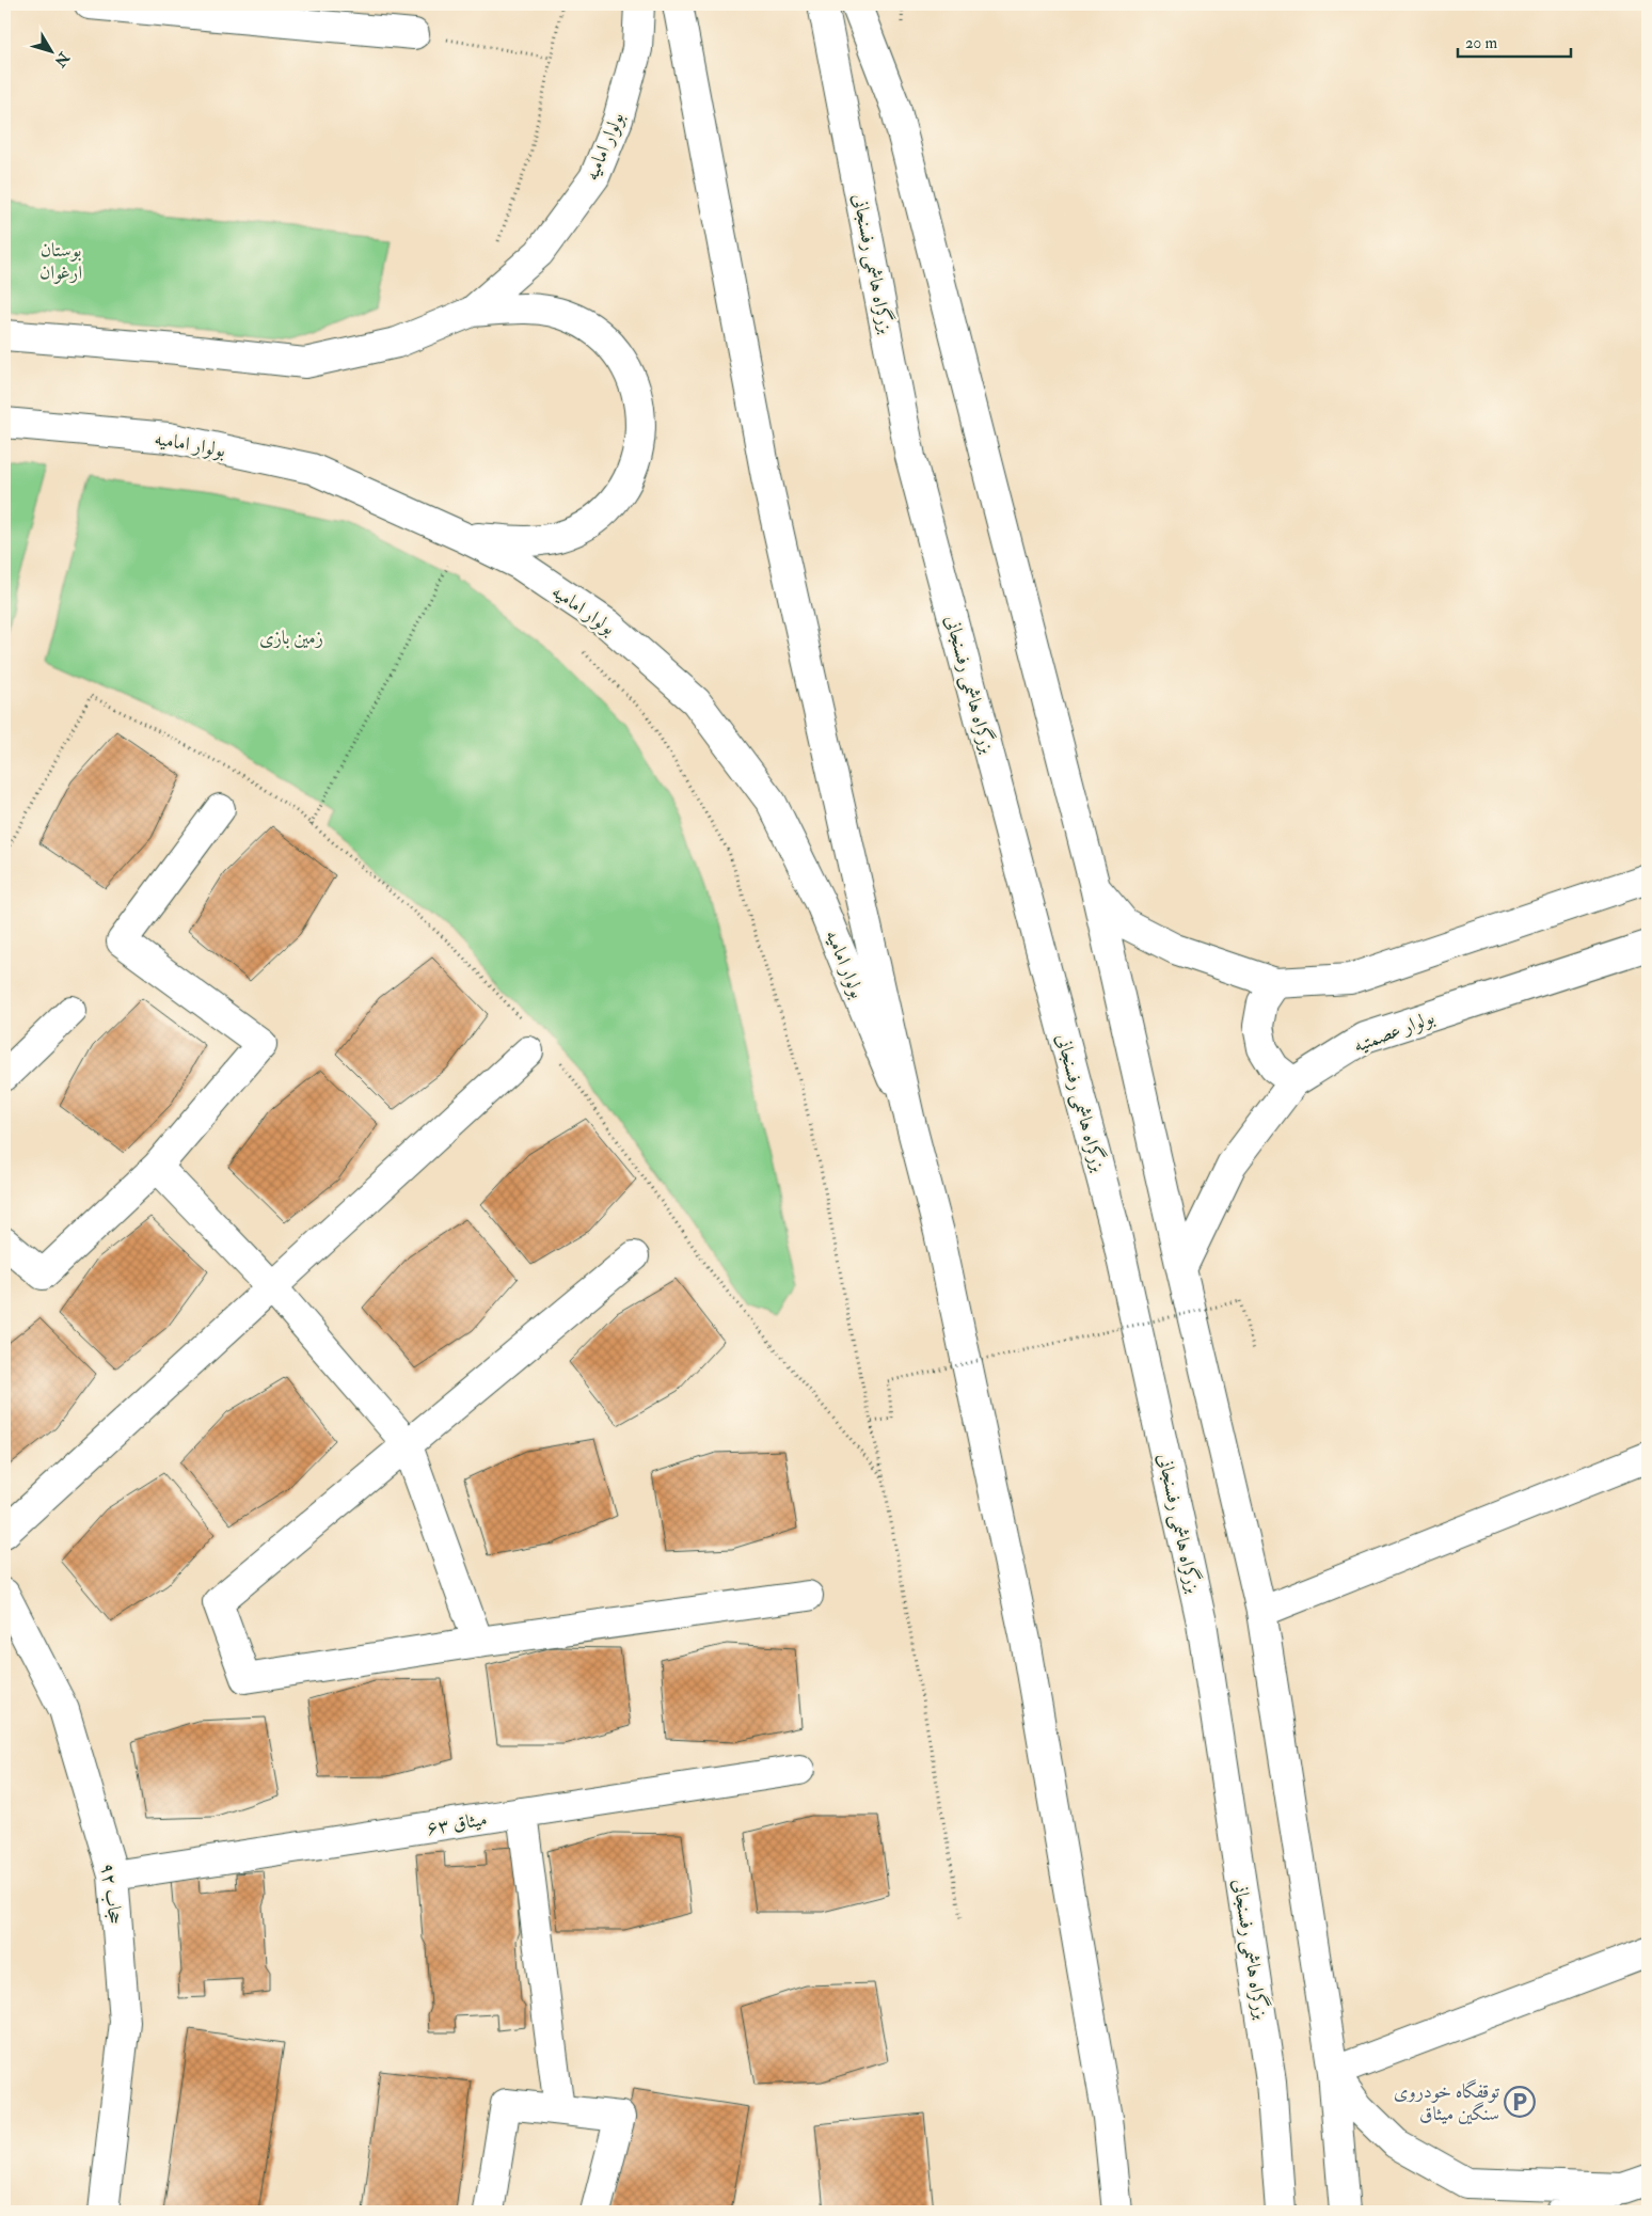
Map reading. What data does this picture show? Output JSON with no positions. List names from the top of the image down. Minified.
{"streets":{"main road":["بولوار امامیه","بزرگراه هاشمی رفسنجانی","بولوار عصمتیه","میثاق ۶۳","حجاب ۹۲"]},"crossings":[["میثاق ۶۳","حجاب ۹۲"]],"parks":["بوستان ارغوان","زمین بازی"],"places":{"parking":["توقفگاه خودروی سنگین میثاق"]},"scale_bar":"20 m","north":"bottom right"}
